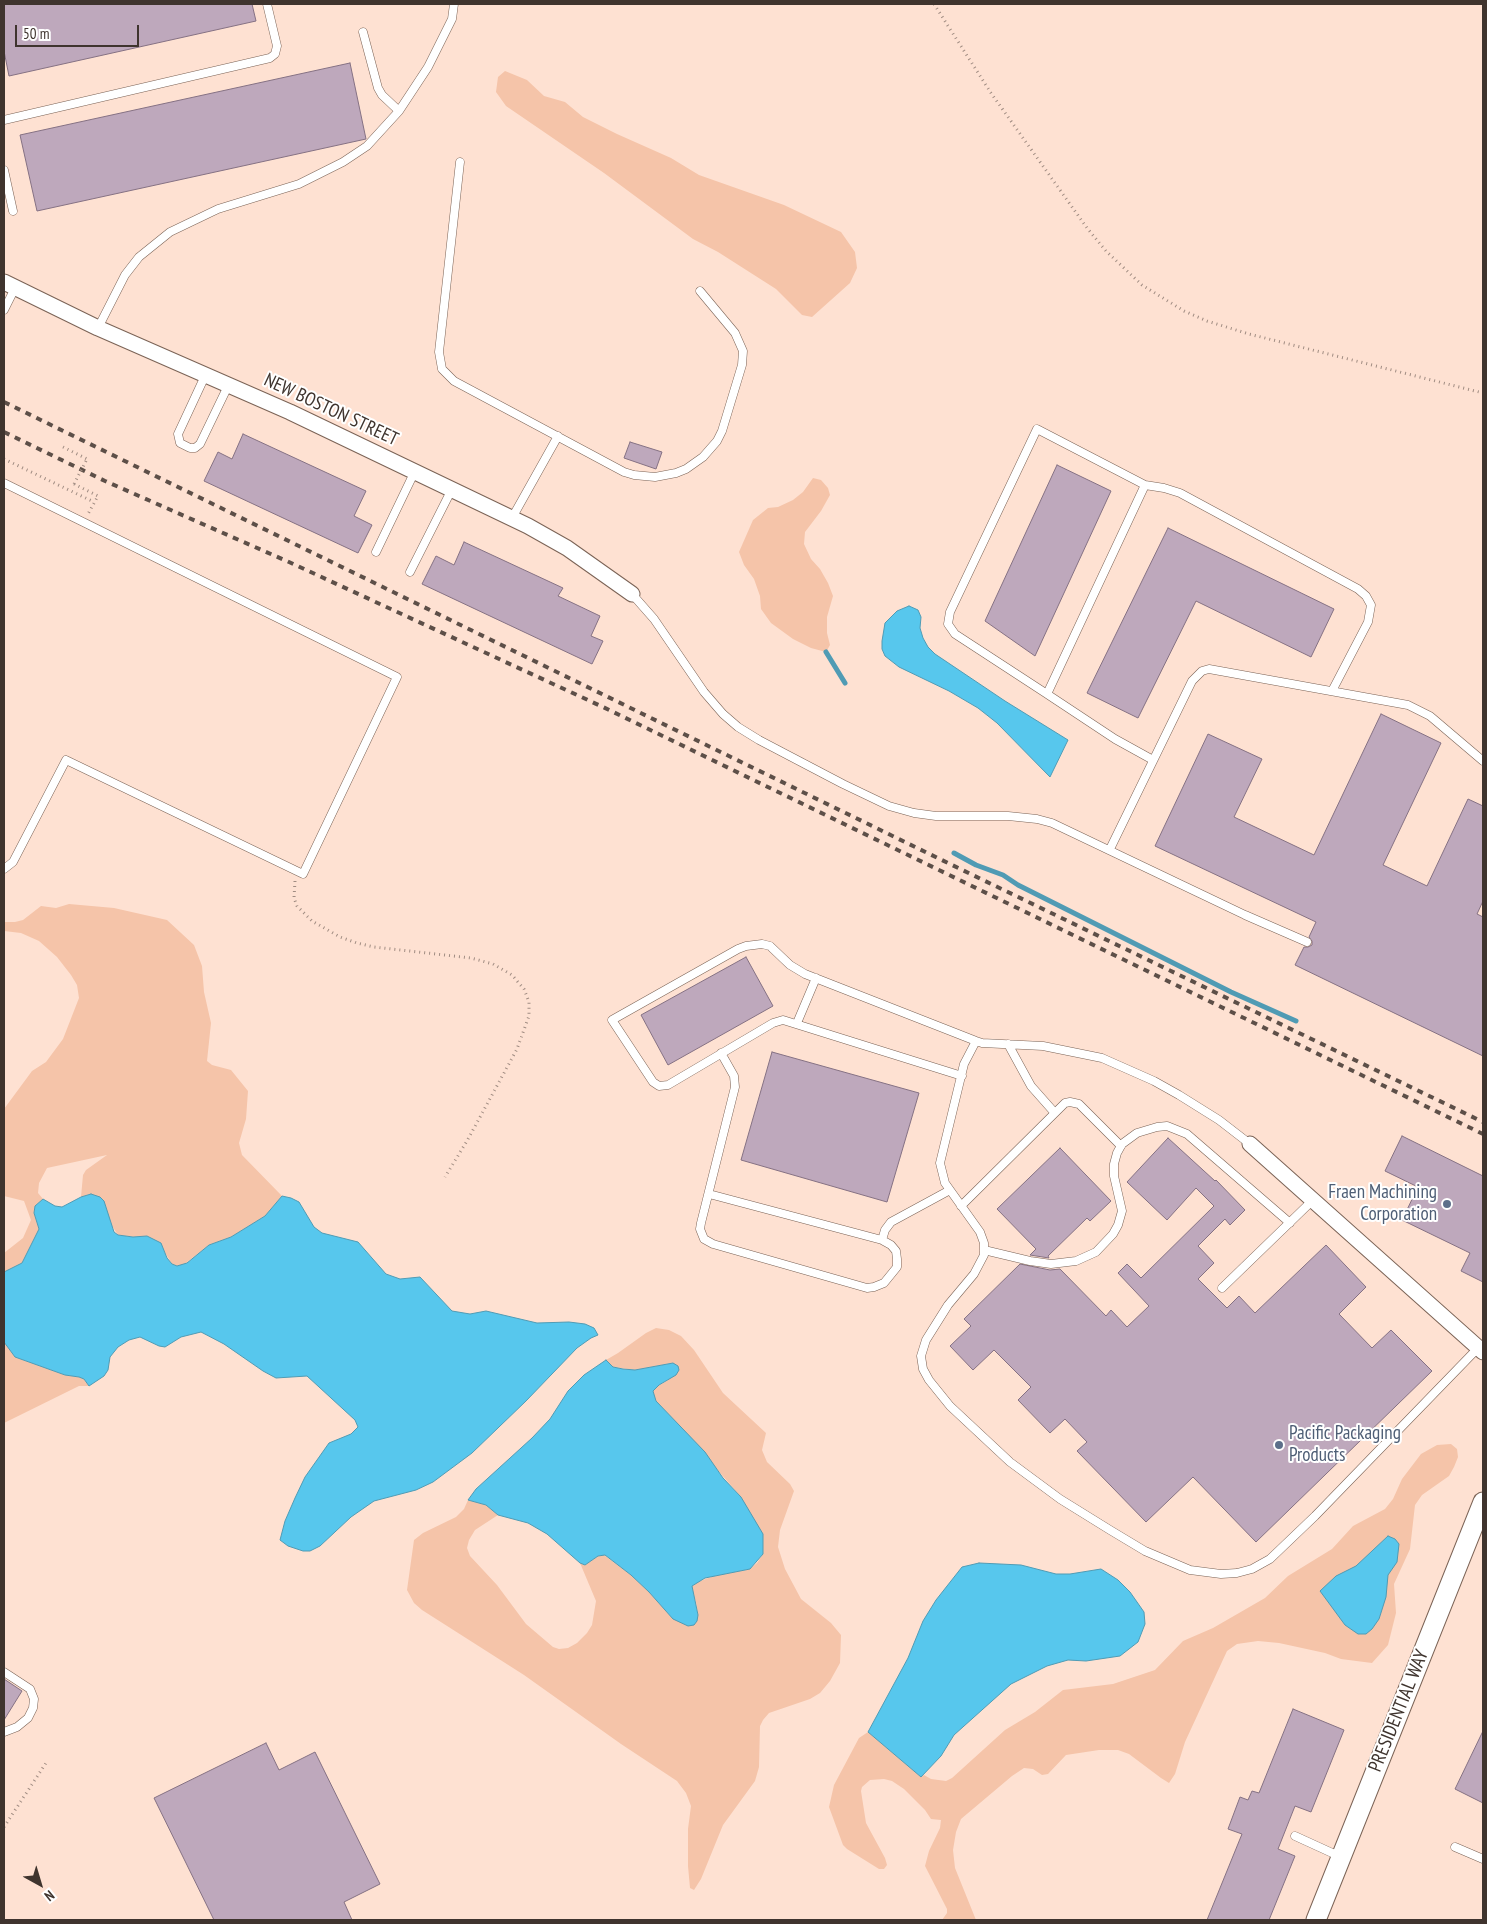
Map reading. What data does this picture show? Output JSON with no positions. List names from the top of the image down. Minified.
{"streets":{"street":["NEW BOSTON STREET","PRESIDENTIAL WAY"]},"places":["Fraen Machining Corporation","Pacific Packaging Products"],"scale_bar":"50 m","north":"bottom right"}
